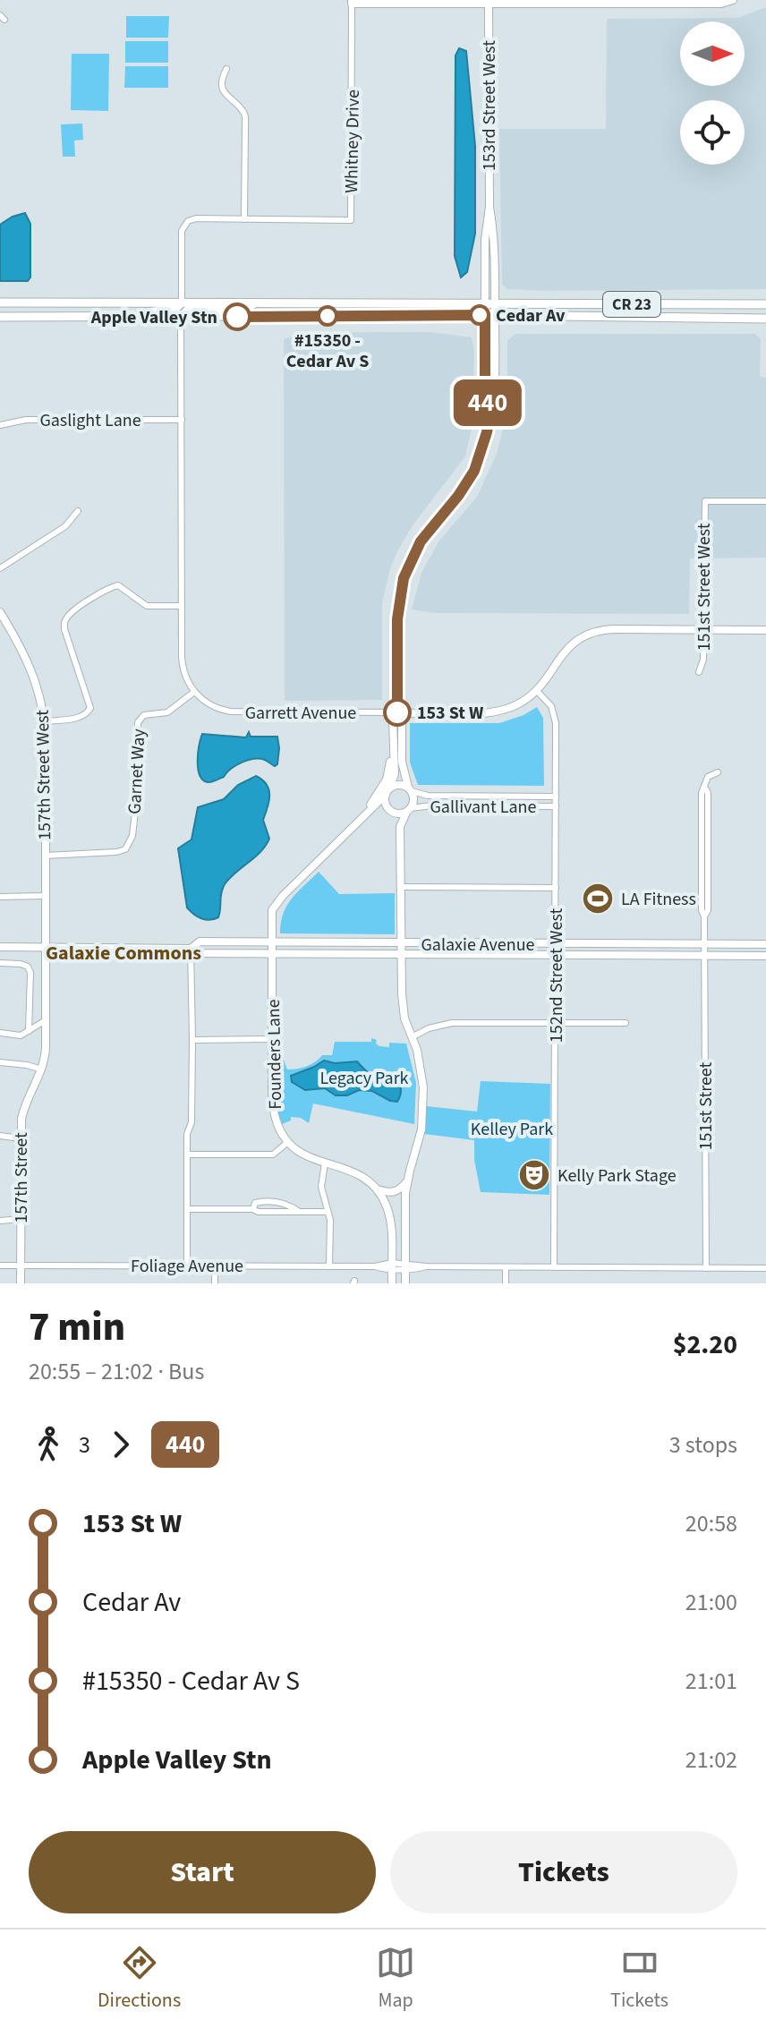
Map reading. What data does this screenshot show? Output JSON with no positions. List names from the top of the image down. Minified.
{"streets":{"main road":["CR 23"],"street":["153rd Street West","Whitney Drive","Gaslight Lane","151st Street West","Garrett Avenue","Garnet Way","157th Street West","Gallivant Lane","Galaxie Avenue","152nd Street West","Founders Lane","151st Street","157th Street","Foliage Avenue"]},"crossings":[["153rd Street West","CR 23"],["153rd Street West","Garrett Avenue"],["153rd Street West","Gallivant Lane"],["153rd Street West","Founders Lane"],["Whitney Drive","CR 23"],["151st Street West","Garrett Avenue"],["Garrett Avenue","Garnet Way"],["Garrett Avenue","152nd Street West"],["Garnet Way","157th Street West"],["157th Street West","Galaxie Avenue"],["157th Street West","157th Street"],["Gallivant Lane","152nd Street West"],["Gallivant Lane","Founders Lane"],["Galaxie Avenue","152nd Street West"],["Galaxie Avenue","Founders Lane"],["Galaxie Avenue","151st Street"],["Galaxie Avenue","157th Street"],["152nd Street West","Foliage Avenue"],["151st Street","Foliage Avenue"],["157th Street","Foliage Avenue"]],"districts":["Galaxie Commons"],"parks":["Legacy Park","Kelley Park"],"places":{"other":["Cedar Av","#15350 - Cedar Av S","Apple Valley Stn","153 St W"],"sports":["LA Fitness"],"theatre":["Kelly Park Stage"]},"lines":["bus line 440"],"north":"right","page":{"on_map":"440","heading":["7 min","20:55 – 21:02 · Bus","$2.20"],"legs":["3","440","3 stops"],"list":[{"name":"153 St W","value":"20:58"},{"name":"Cedar Av","value":"21:00"},{"name":"#15350 - Cedar Av S","value":"21:01"},{"name":"Apple Valley Stn","value":"21:02"}],"buttons":["Start","Tickets"],"tabs":["Directions","Map","Tickets"]}}
